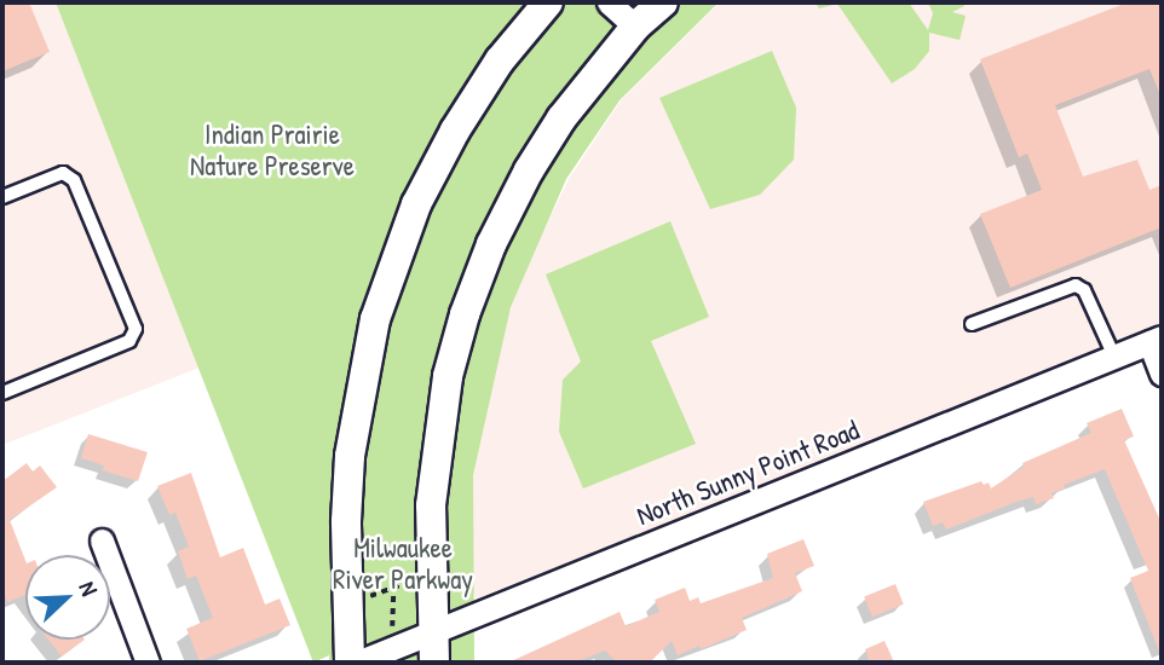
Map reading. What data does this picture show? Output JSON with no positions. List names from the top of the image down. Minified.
{"streets":{"street":["North Sunny Point Road"]},"parks":["Indian Prairie Nature Preserve","Milwaukee River Parkway"],"north":"top right"}
